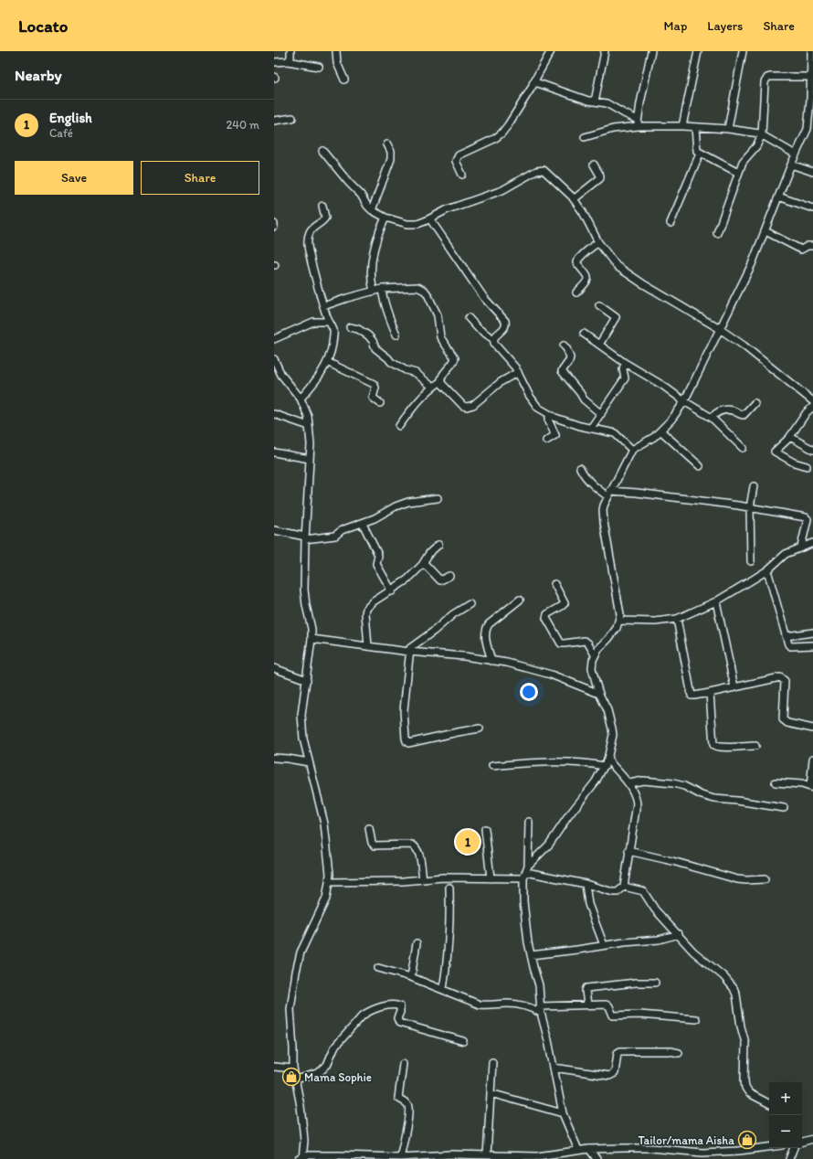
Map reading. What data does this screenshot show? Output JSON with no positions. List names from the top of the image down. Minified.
{"places":{"shop":["Mama Sophie","Tailor/mama Aisha"]},"page":{"header":"Locato","nav":["Map","Layers","Share"],"heading":"Nearby","list":[{"mark":"1","name":"English","note":"Café","value":"240 m"}],"buttons":["Save","Share"],"pins":"1","map_buttons":["+","−"]}}
